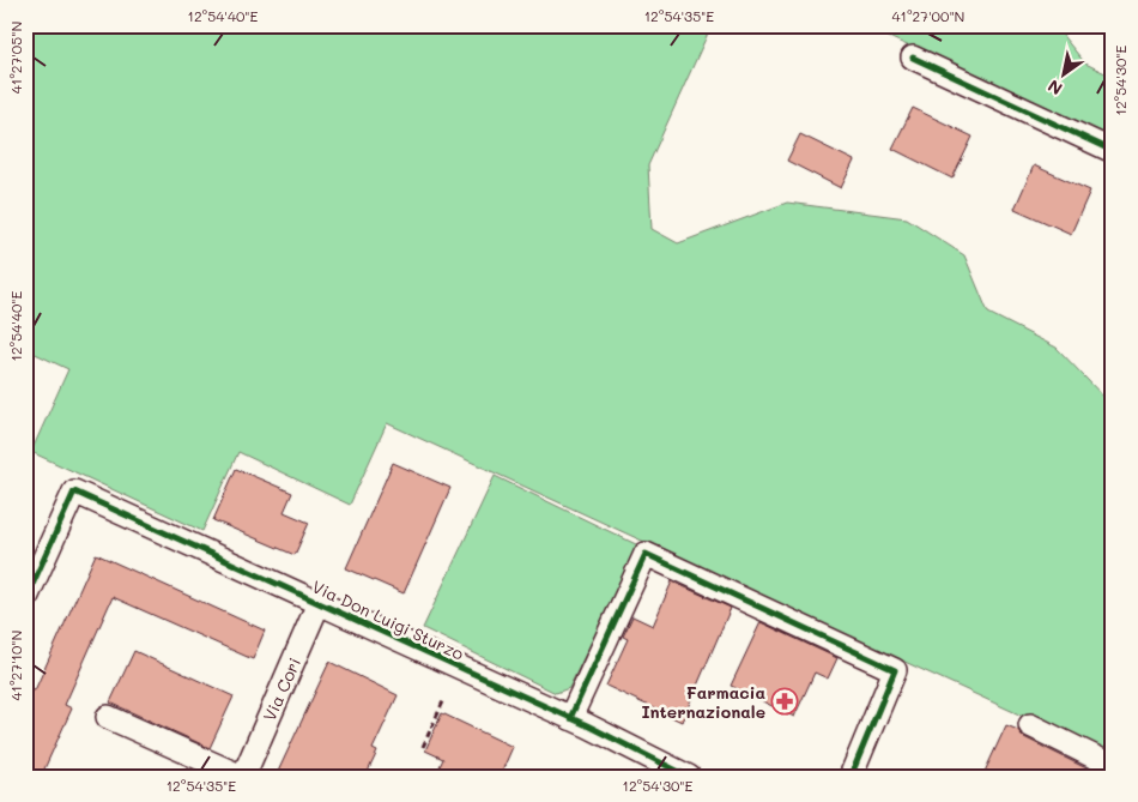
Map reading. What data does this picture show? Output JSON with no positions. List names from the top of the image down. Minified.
{"streets":{"street":["Via Don Luigi Sturzo","Via Cori"]},"crossings":[["Via Don Luigi Sturzo","Via Cori"]],"places":{"pharmacy":["Farmacia Internazionale"]},"north":"bottom left","coordinates":["12°54'40\"E","12°54'35\"E","41°27'00\"N","41°27'05\"N","12°54'30\"E","41°27'10\"N"]}
